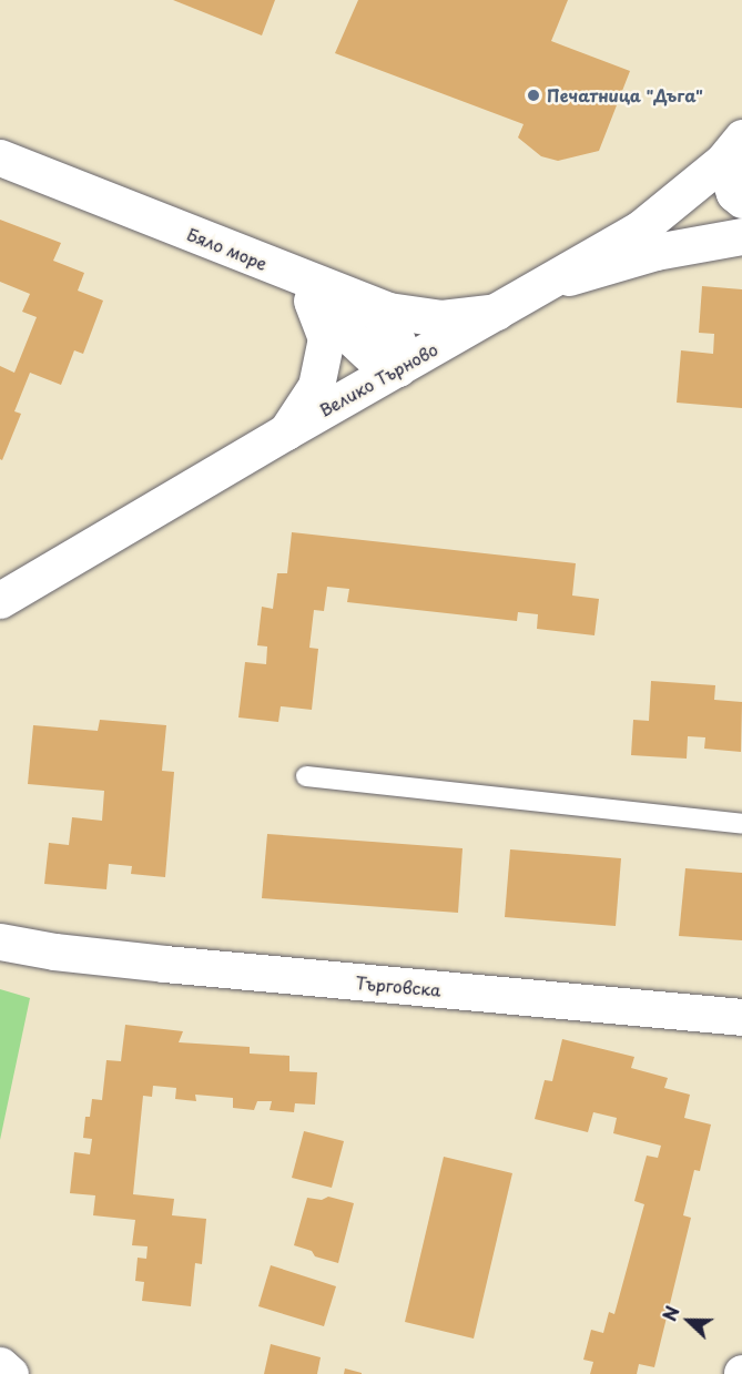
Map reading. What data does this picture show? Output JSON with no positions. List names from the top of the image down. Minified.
{"streets":{"street":["Бяло море","Велико Търново","Търговска"]},"crossings":[["Бяло море","Велико Търново"]],"places":["Печатница \"Дъга\""],"north":"left"}
